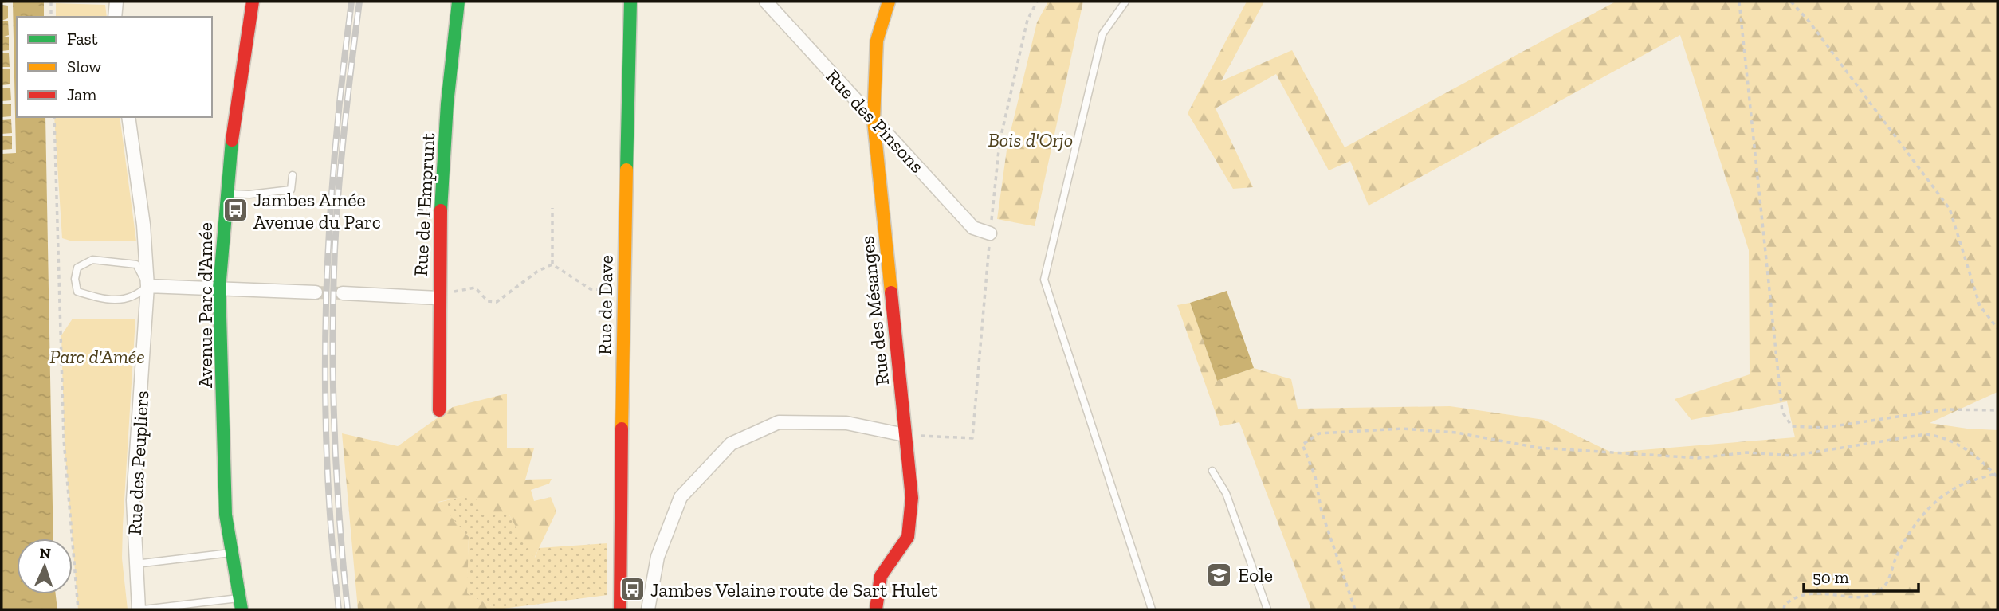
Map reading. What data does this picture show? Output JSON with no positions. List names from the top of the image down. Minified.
{"streets":{"street":["Rue des Pinsons","Rue de l'Emprunt","Avenue Parc d'Amée","Rue de Dave","Rue des Mésanges","Rue des Peupliers"]},"crossings":[["Rue des Pinsons","Rue des Mésanges"]],"parks":["Bois d'Orjo","Parc d'Amée"],"places":{"bus stop":["Jambes Amée Avenue du Parc","Jambes Velaine route de Sart Hulet"],"school or university":["Eole"]},"legend":["Fast","Slow","Jam"],"scale_bar":"50 m","north":"top"}
